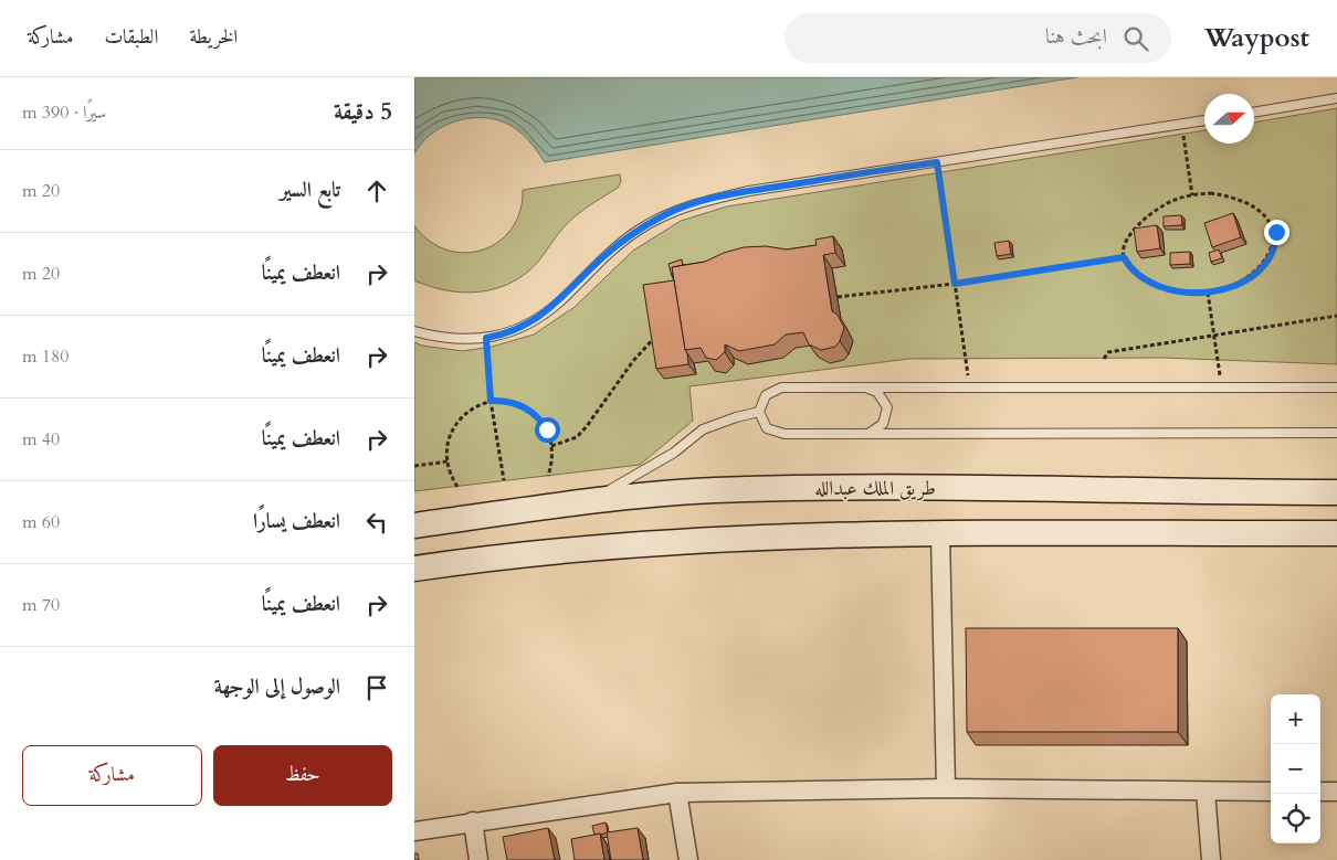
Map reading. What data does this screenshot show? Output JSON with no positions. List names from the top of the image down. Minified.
{"streets":{"street":["طريق الملك عبدالله"]},"north":"right","page":{"header":"Waypost","search":"ابحث هنا","nav":["الخريطة","الطبقات","مشاركة"],"heading":["5 دقيقة","سيرًا · 390 m"],"list":[["تابع السير","20 m"],["انعطف يمينًا","20 m"],["انعطف يمينًا","180 m"],["انعطف يمينًا","40 m"],["انعطف يسارًا","60 m"],["انعطف يمينًا","70 m"],"الوصول إلى الوجهة"],"map_buttons":["+","−"],"buttons":["حفظ","مشاركة"]}}
